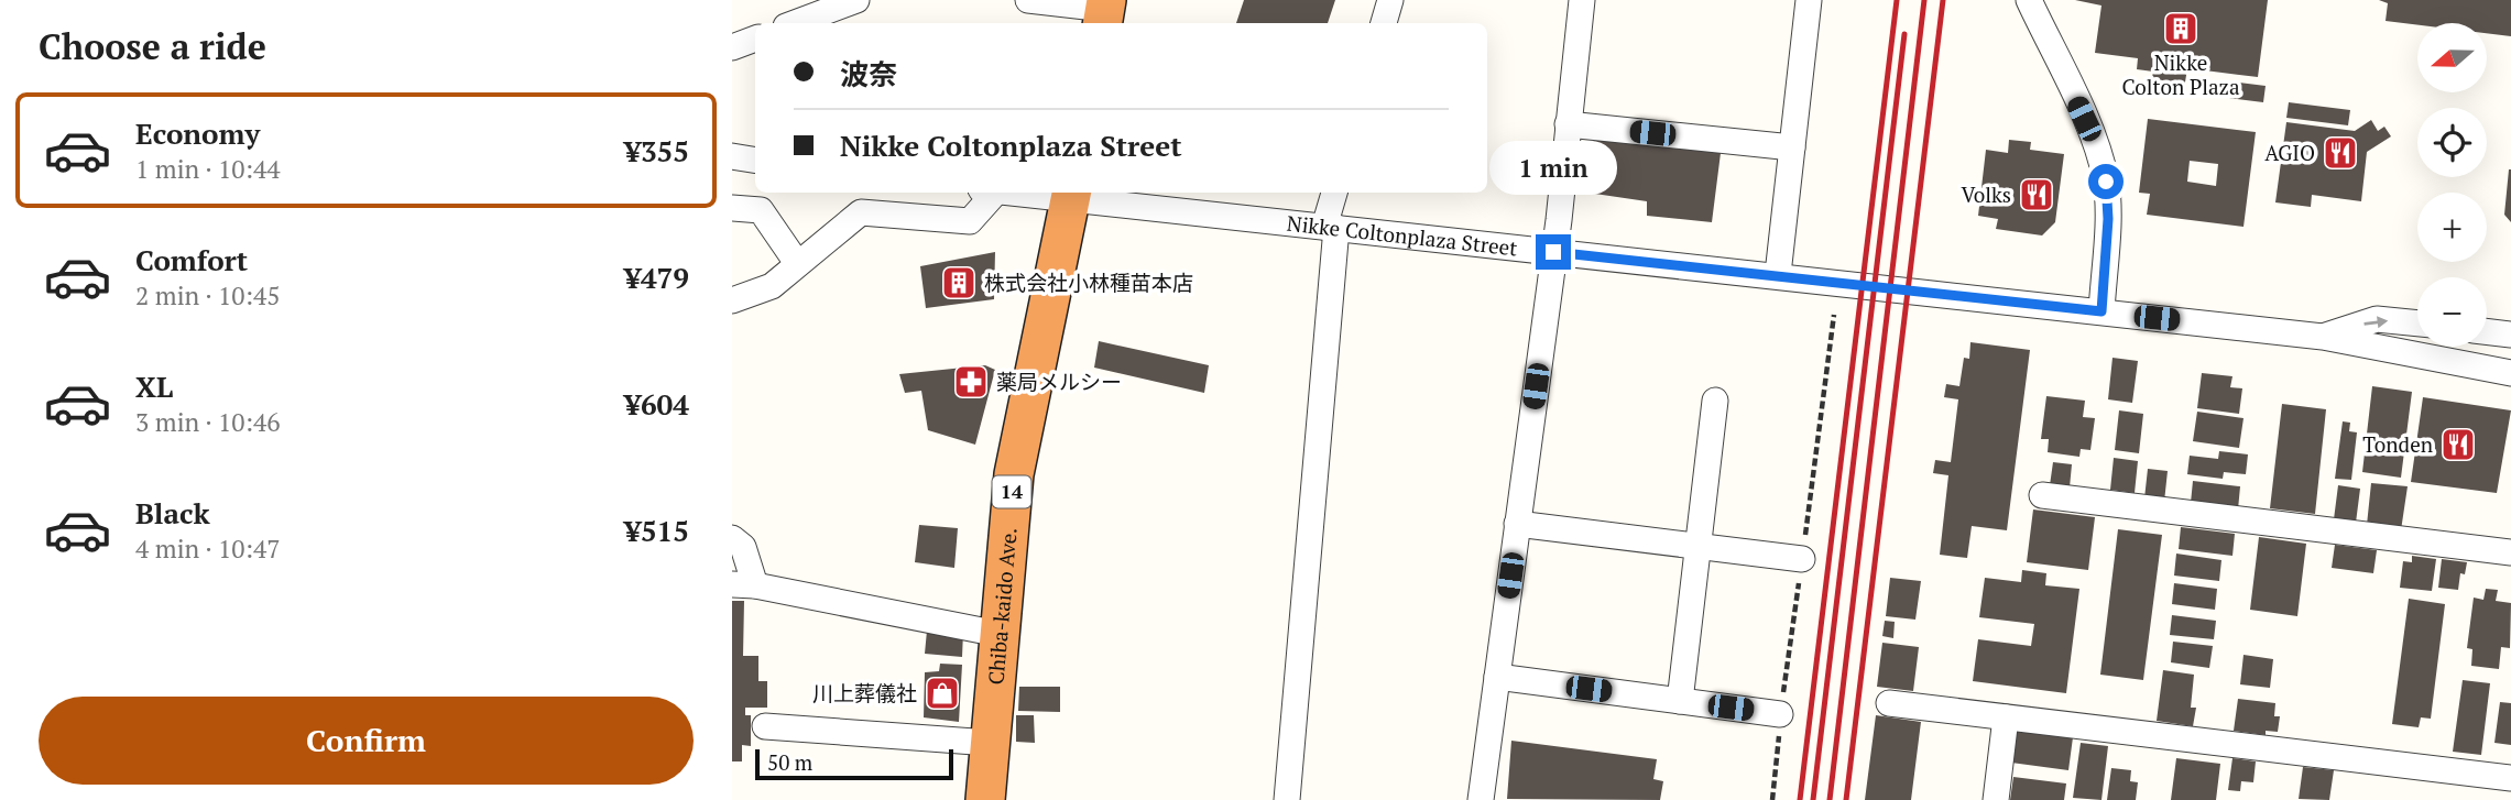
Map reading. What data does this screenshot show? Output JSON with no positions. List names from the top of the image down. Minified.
{"streets":{"highway":["14","Chiba-kaido Ave."],"street":["Nikke Coltonplaza Street"]},"crossings":[["Nikke Coltonplaza Street","Chiba-kaido Ave."]],"places":{"building":["Nikke Colton Plaza","株式会社小林種苗本店"],"restaurant":["AGIO","Volks","Tonden"],"pharmacy":["薬局メルシー"],"shop":["川上葬儀社"]},"scale_bar":"50 m","north":"left","page":{"heading":"Choose a ride","map_buttons":["+","−"],"banner":["波奈","Nikke Coltonplaza Street"],"list":[{"name":"Economy","note":"1 min · 10:44","value":"¥355"},{"name":"Comfort","note":"2 min · 10:45","value":"¥479"},{"name":"XL","note":"3 min · 10:46","value":"¥604"},{"name":"Black","note":"4 min · 10:47","value":"¥515"}],"bubble":"1 min","buttons":"Confirm","scale":"50 m"}}
